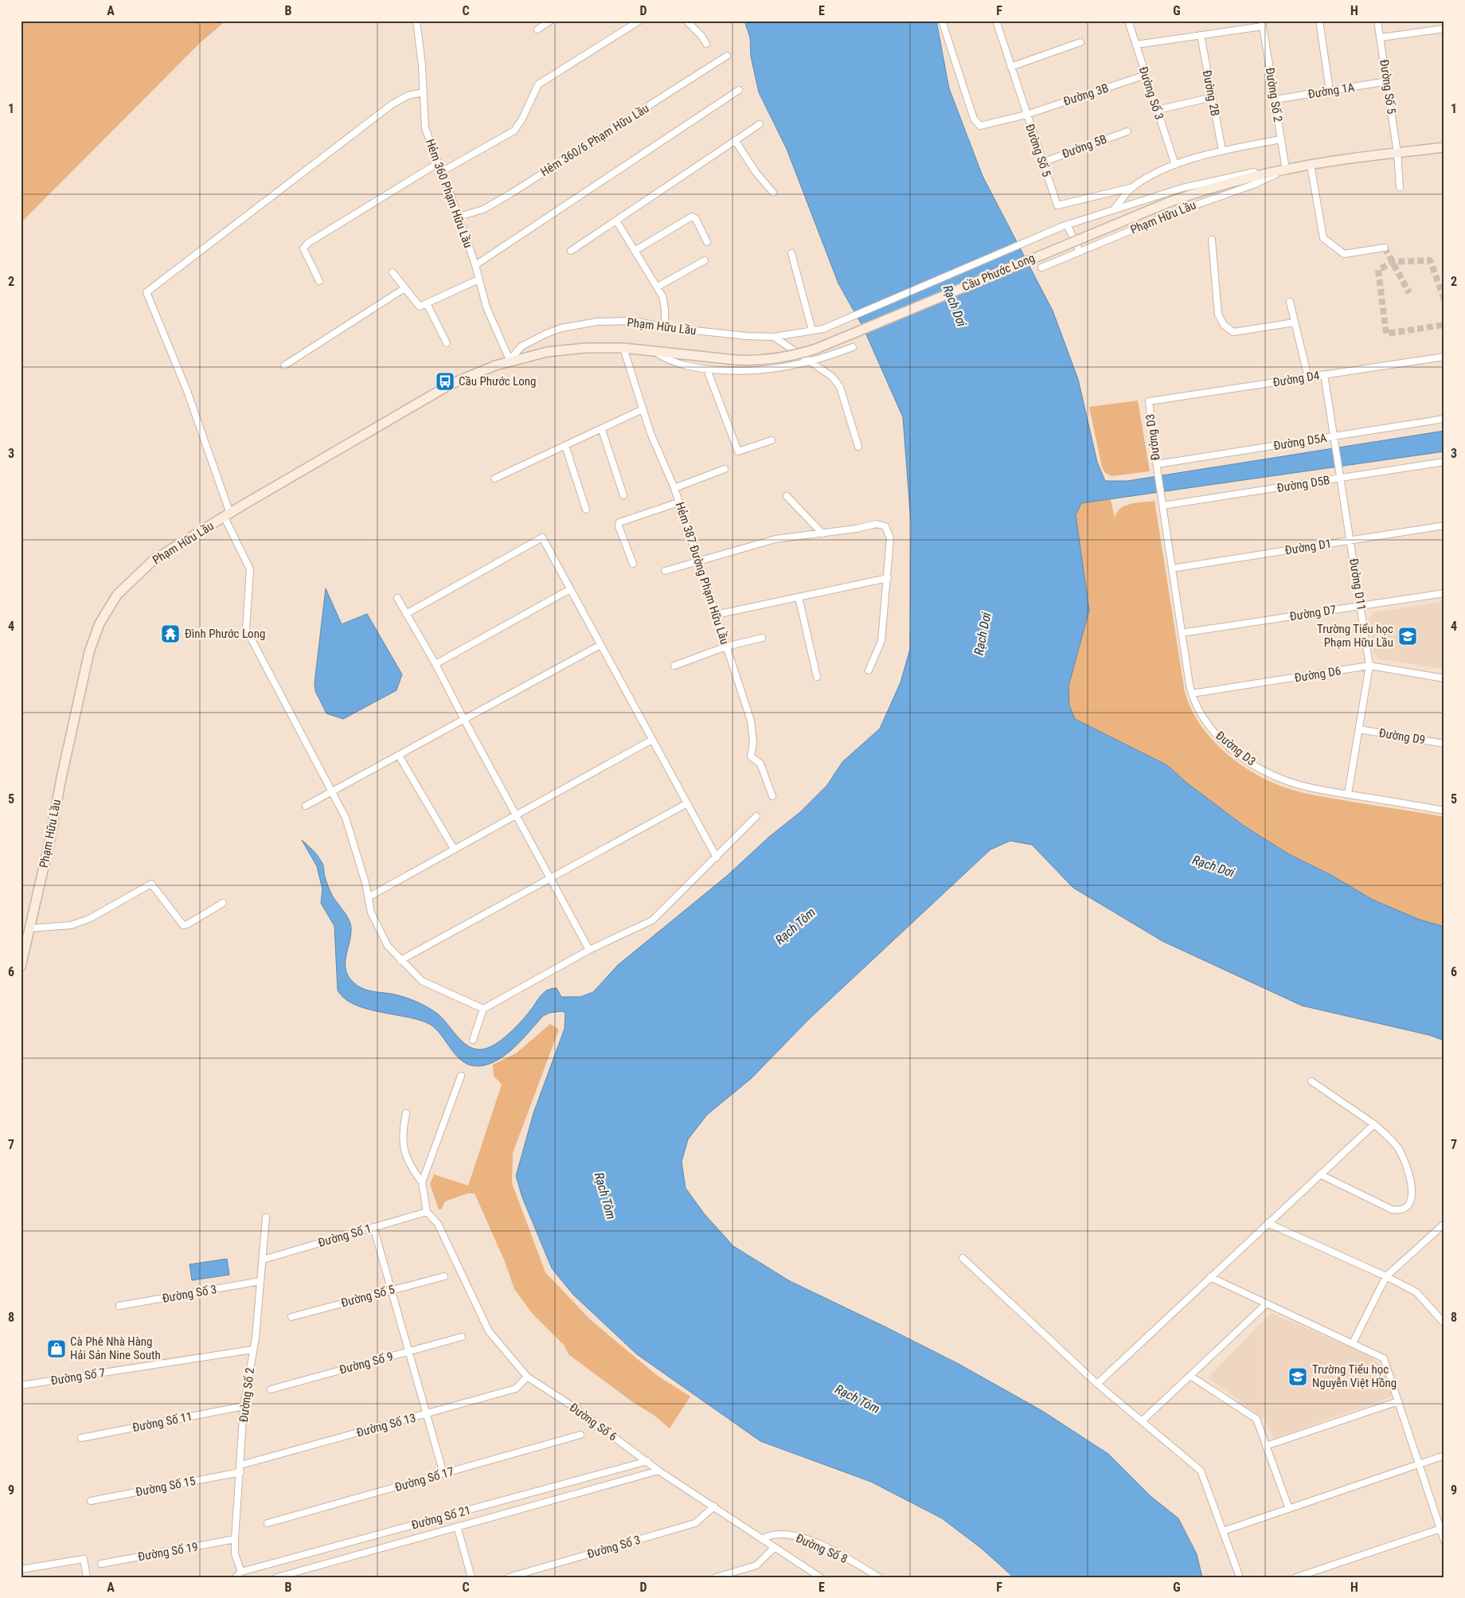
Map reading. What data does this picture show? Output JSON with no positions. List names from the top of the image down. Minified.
{"streets":{"main road":["Phạm Hữu Lầu","Cầu Phước Long"],"street":["Đường Số 5","Đường 1A","Đường Số 3","Đường 2B","Đường 3B","Đường Số 2","Hẻm 360/6 Phạm Hữu Lầu","Đường 5B","Hẻm 360 Phạm Hữu Lầu","Đường D4","Đường D3","Đường D5A","Đường D5B","Đường D1","Hẻm 387 Đường Phạm Hữu Lầu","Đường D11","Đường D7","Đường D6","Đường D9","Đường Số 1","Đường Số 9","Đường Số 7","Đường Số 11","Đường Số 6","Đường Số 13","Đường Số 17","Đường Số 15","Đường Số 21","Đường Số 8","Đường Số 19"]},"crossings":[["Đường Số 5","Đường 1A"],["Đường Số 5","Đường 3B"],["Đường Số 5","Đường 5B"],["Đường Số 5","Phạm Hữu Lầu"],["Đường 1A","Đường Số 2"],["Đường Số 3","Đường 3B"],["Đường Số 3","Đường Số 2"],["Đường Số 3","Đường Số 6"],["Đường Số 2","Phạm Hữu Lầu"],["Đường Số 2","Đường Số 1"],["Đường Số 2","Đường Số 7"],["Đường Số 2","Đường Số 11"],["Đường Số 2","Đường Số 13"],["Đường Số 2","Đường Số 15"],["Đường Số 2","Đường Số 21"],["Đường Số 2","Đường Số 19"],["Hẻm 360/6 Phạm Hữu Lầu","Hẻm 360 Phạm Hữu Lầu"],["Hẻm 360 Phạm Hữu Lầu","Phạm Hữu Lầu"],["Phạm Hữu Lầu","Cầu Phước Long"],["Phạm Hữu Lầu","Hẻm 387 Đường Phạm Hữu Lầu"],["Đường D4","Đường D3"],["Đường D4","Đường D11"],["Đường D3","Đường D5A"],["Đường D3","Đường D5B"],["Đường D3","Đường D1"],["Đường D3","Đường D11"],["Đường D3","Đường D7"],["Đường D3","Đường D6"],["Đường D5A","Đường D11"],["Đường D5B","Đường D11"],["Đường D1","Đường D11"],["Đường D11","Đường D7"],["Đường D11","Đường D6"],["Đường D11","Đường D9"],["Đường Số 1","Đường Số 6"],["Đường Số 6","Đường Số 13"],["Đường Số 6","Đường Số 21"],["Đường Số 6","Đường Số 8"]],"water":["Rạch Dơi","Rạch Tôm"],"places":{"bus stop":["Cầu Phước Long"],"temple":["Đình Phước Long"],"school or university":["Trường Tiểu học Phạm Hữu Lầu","Trường Tiểu học Nguyễn Việt Hồng"],"shop":["Cà Phê Nhà Hàng Hải Sản Nine South"]},"grid":{"columns":["A","B","C","D","E","F","G","H"],"rows":["1","2","3","4","5","6","7","8","9"]}}
